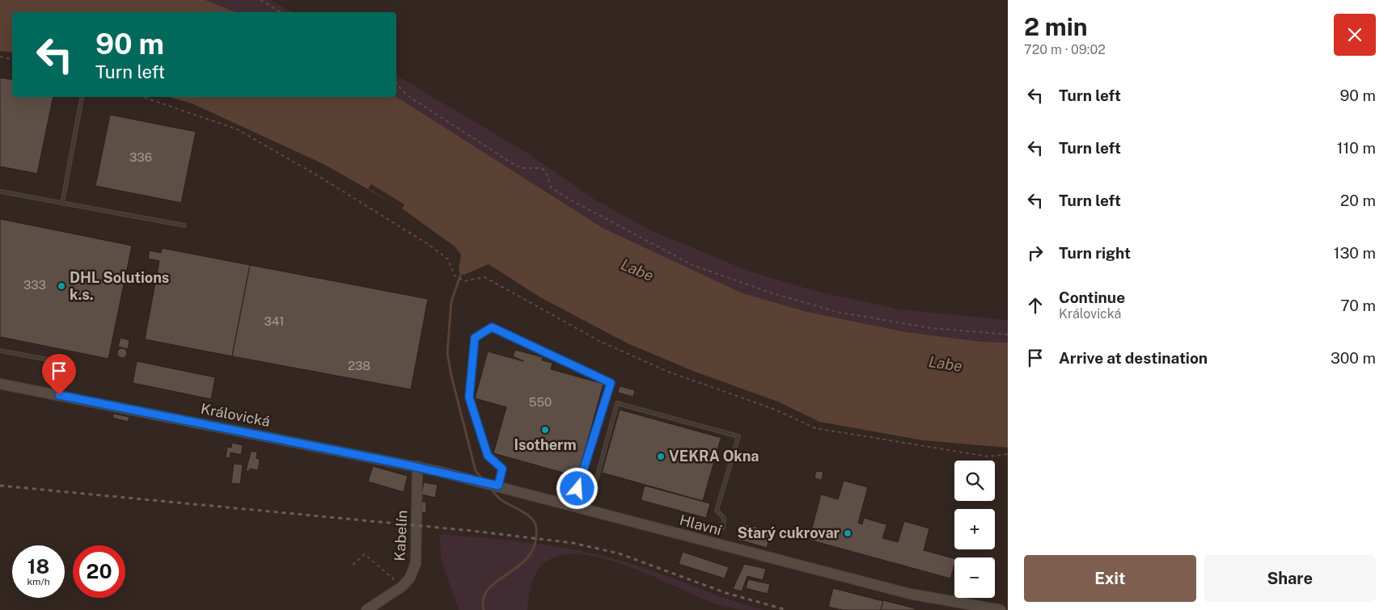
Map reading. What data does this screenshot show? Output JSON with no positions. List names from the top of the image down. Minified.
{"streets":{"main road":["Královická","Hlavní","Kabelín"]},"crossings":[["Královická","Hlavní"],["Královická","Kabelín"]],"water":["Labe"],"places":["DHL Solutions k.s.","Isotherm","VEKRA Okna","Starý cukrovar"],"house_numbers":["336","333","341","238","550"],"page":{"heading":["2 min","720 m · 09:02"],"turn":["90 m","Turn left"],"list":[{"name":"Turn left","value":"90 m"},{"name":"Turn left","value":"110 m"},{"name":"Turn left","value":"20 m"},{"name":"Turn right","value":"130 m"},{"name":"Continue","note":"Královická","value":"70 m"},{"name":"Arrive at destination","value":"300 m"}],"map_buttons":["+","−"],"speed":"18 km/h","limit":"20","buttons":["Exit","Share"]}}
